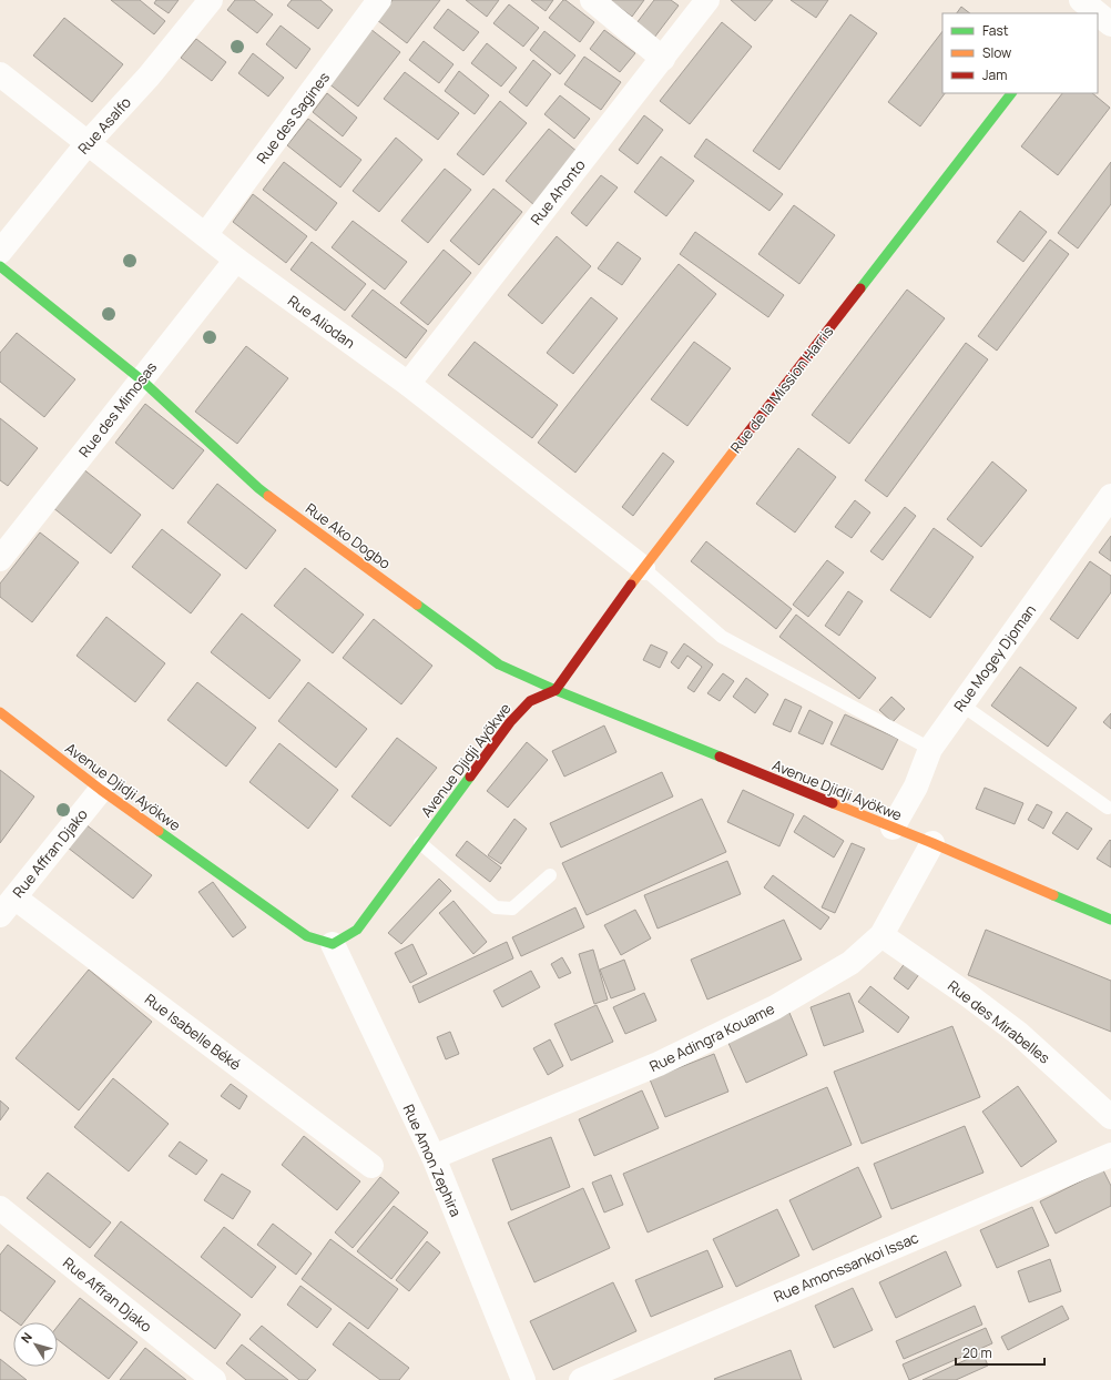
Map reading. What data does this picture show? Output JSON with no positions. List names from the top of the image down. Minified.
{"streets":{"street":["Rue des Sagines","Rue Asalfo","Rue Ahonto","Rue Aliodan","Rue de la Mission Harris","Rue des Mimosas","Rue Ako Dogbo","Rue Mogey Djoman","Avenue Djidji Ayökwe","Rue Affran Djako","Rue des Mirabelles","Rue Isabelle Béké","Rue Adingra Kouame","Rue Amon Zephira","Rue Amonssankoi Issac"]},"crossings":[["Rue des Sagines","Rue Aliodan"],["Rue Asalfo","Rue Aliodan"],["Rue Ahonto","Rue Aliodan"],["Rue Aliodan","Rue de la Mission Harris"],["Rue Aliodan","Rue des Mimosas"],["Rue de la Mission Harris","Rue Ako Dogbo"],["Rue de la Mission Harris","Avenue Djidji Ayökwe"],["Rue des Mimosas","Rue Ako Dogbo"],["Rue Ako Dogbo","Avenue Djidji Ayökwe"],["Rue Mogey Djoman","Avenue Djidji Ayökwe"],["Avenue Djidji Ayökwe","Rue Affran Djako"],["Avenue Djidji Ayökwe","Rue Adingra Kouame"],["Avenue Djidji Ayökwe","Rue Amon Zephira"],["Rue Affran Djako","Rue Isabelle Béké"],["Rue des Mirabelles","Rue Adingra Kouame"],["Rue Adingra Kouame","Rue Amon Zephira"]],"legend":["Fast","Slow","Jam"],"scale_bar":"20 m","north":"top left"}
